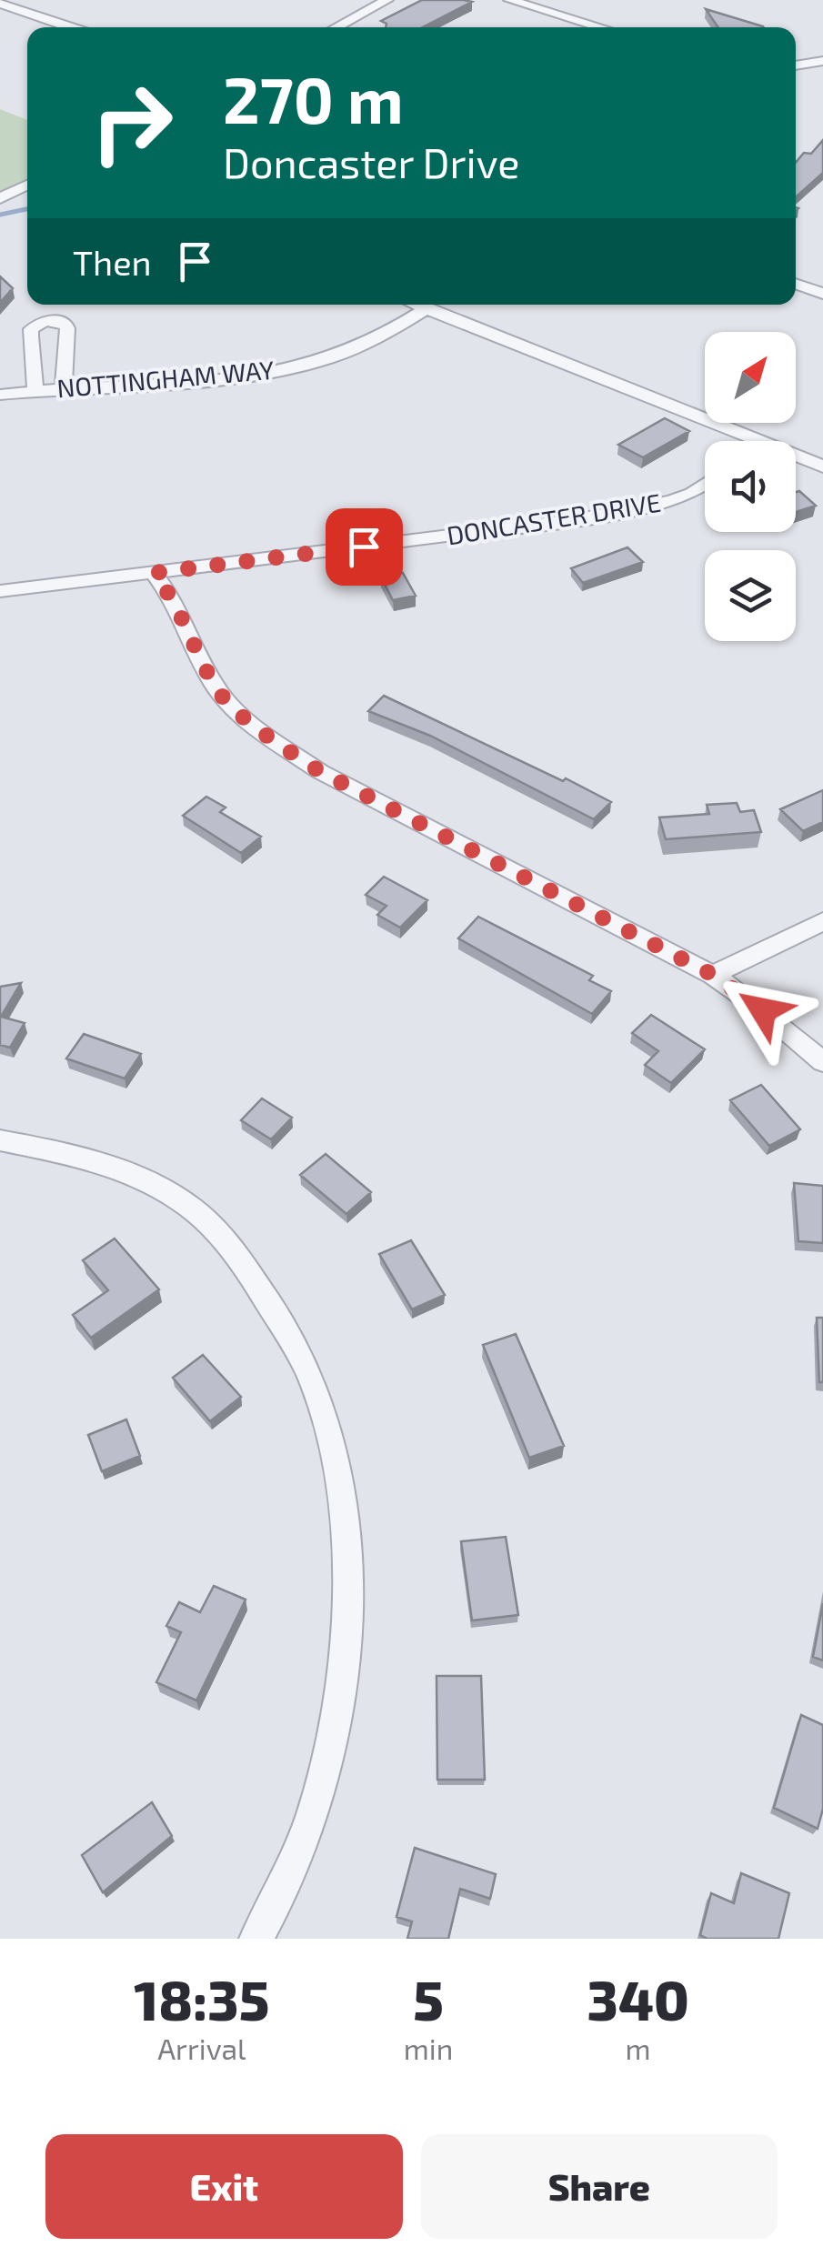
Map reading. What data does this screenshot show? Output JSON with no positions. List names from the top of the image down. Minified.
{"streets":{"street":["NOTTINGHAM WAY","DONCASTER DRIVE"]},"north":"top right","page":{"turn":["270 m","Doncaster Drive"],"then":"Then","eta":["18:35","Arrival","5","min","340","m"],"buttons":["Exit","Share"]}}
